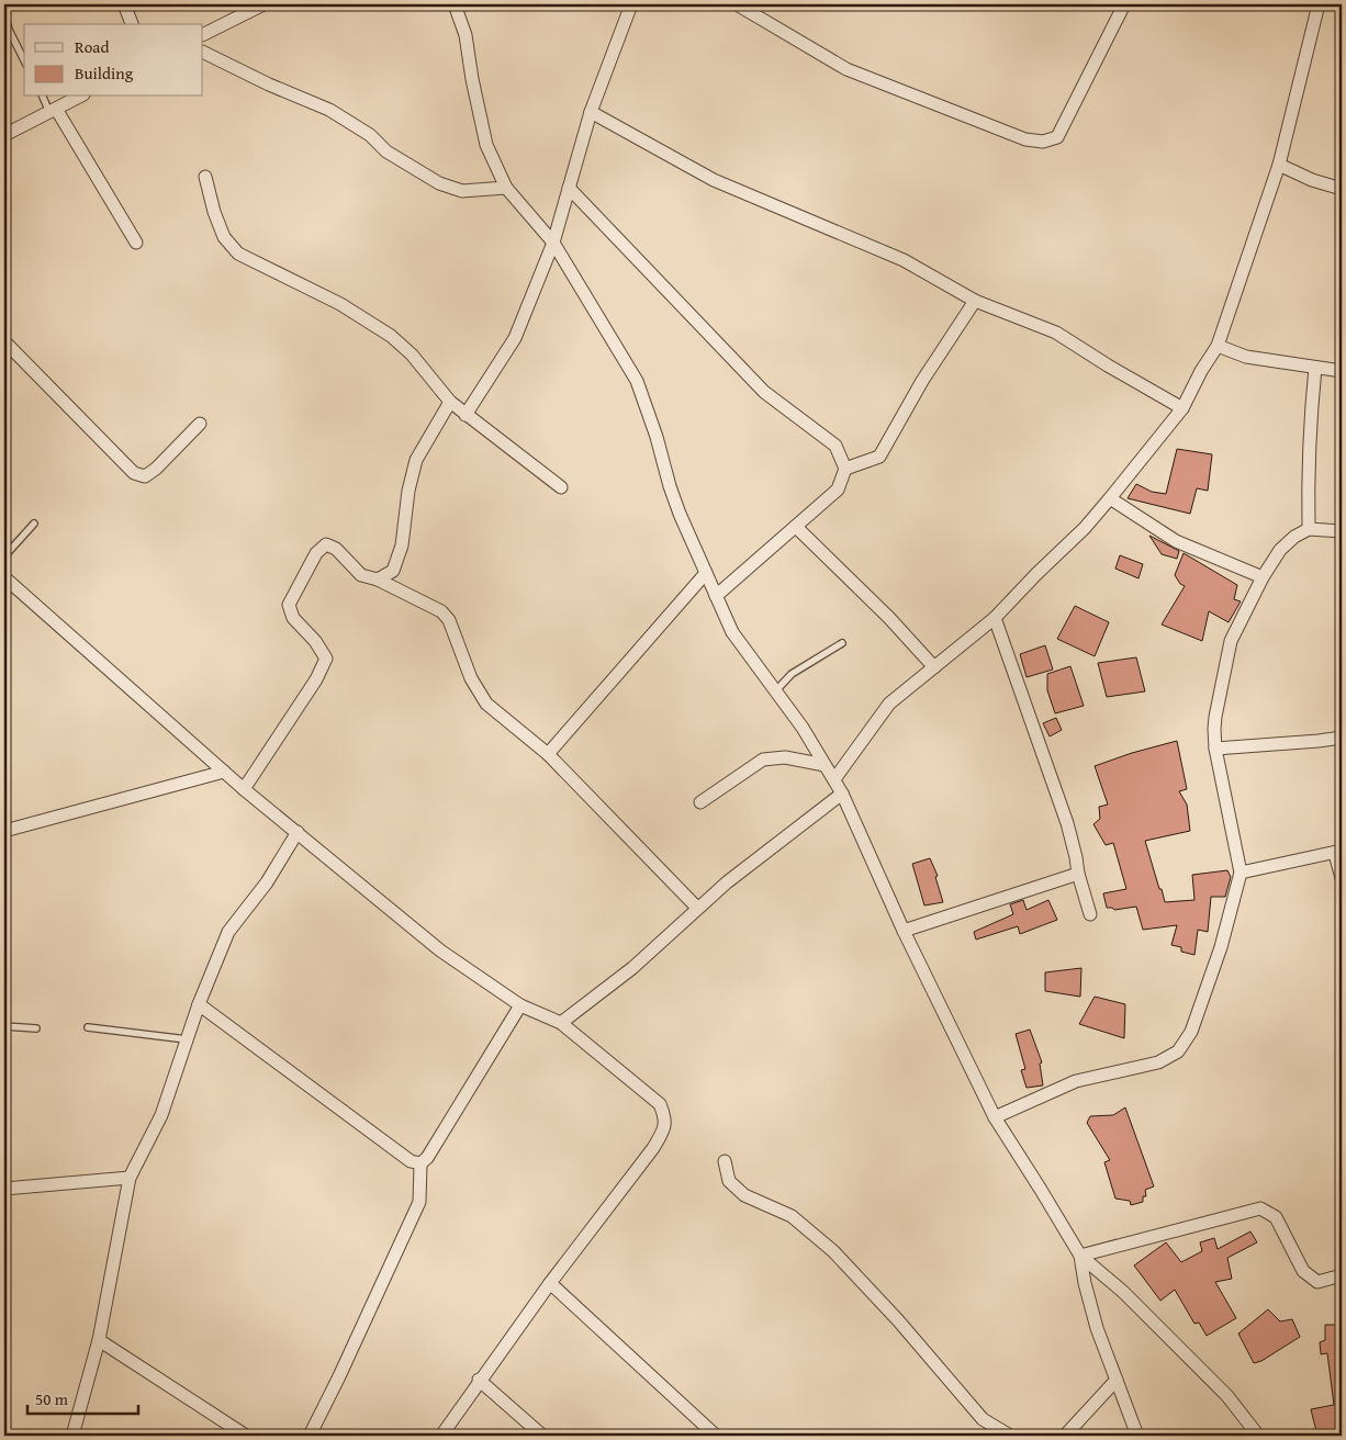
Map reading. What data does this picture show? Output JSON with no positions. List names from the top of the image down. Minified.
{"legend":["Road","Building"],"scale_bar":"50 m"}
